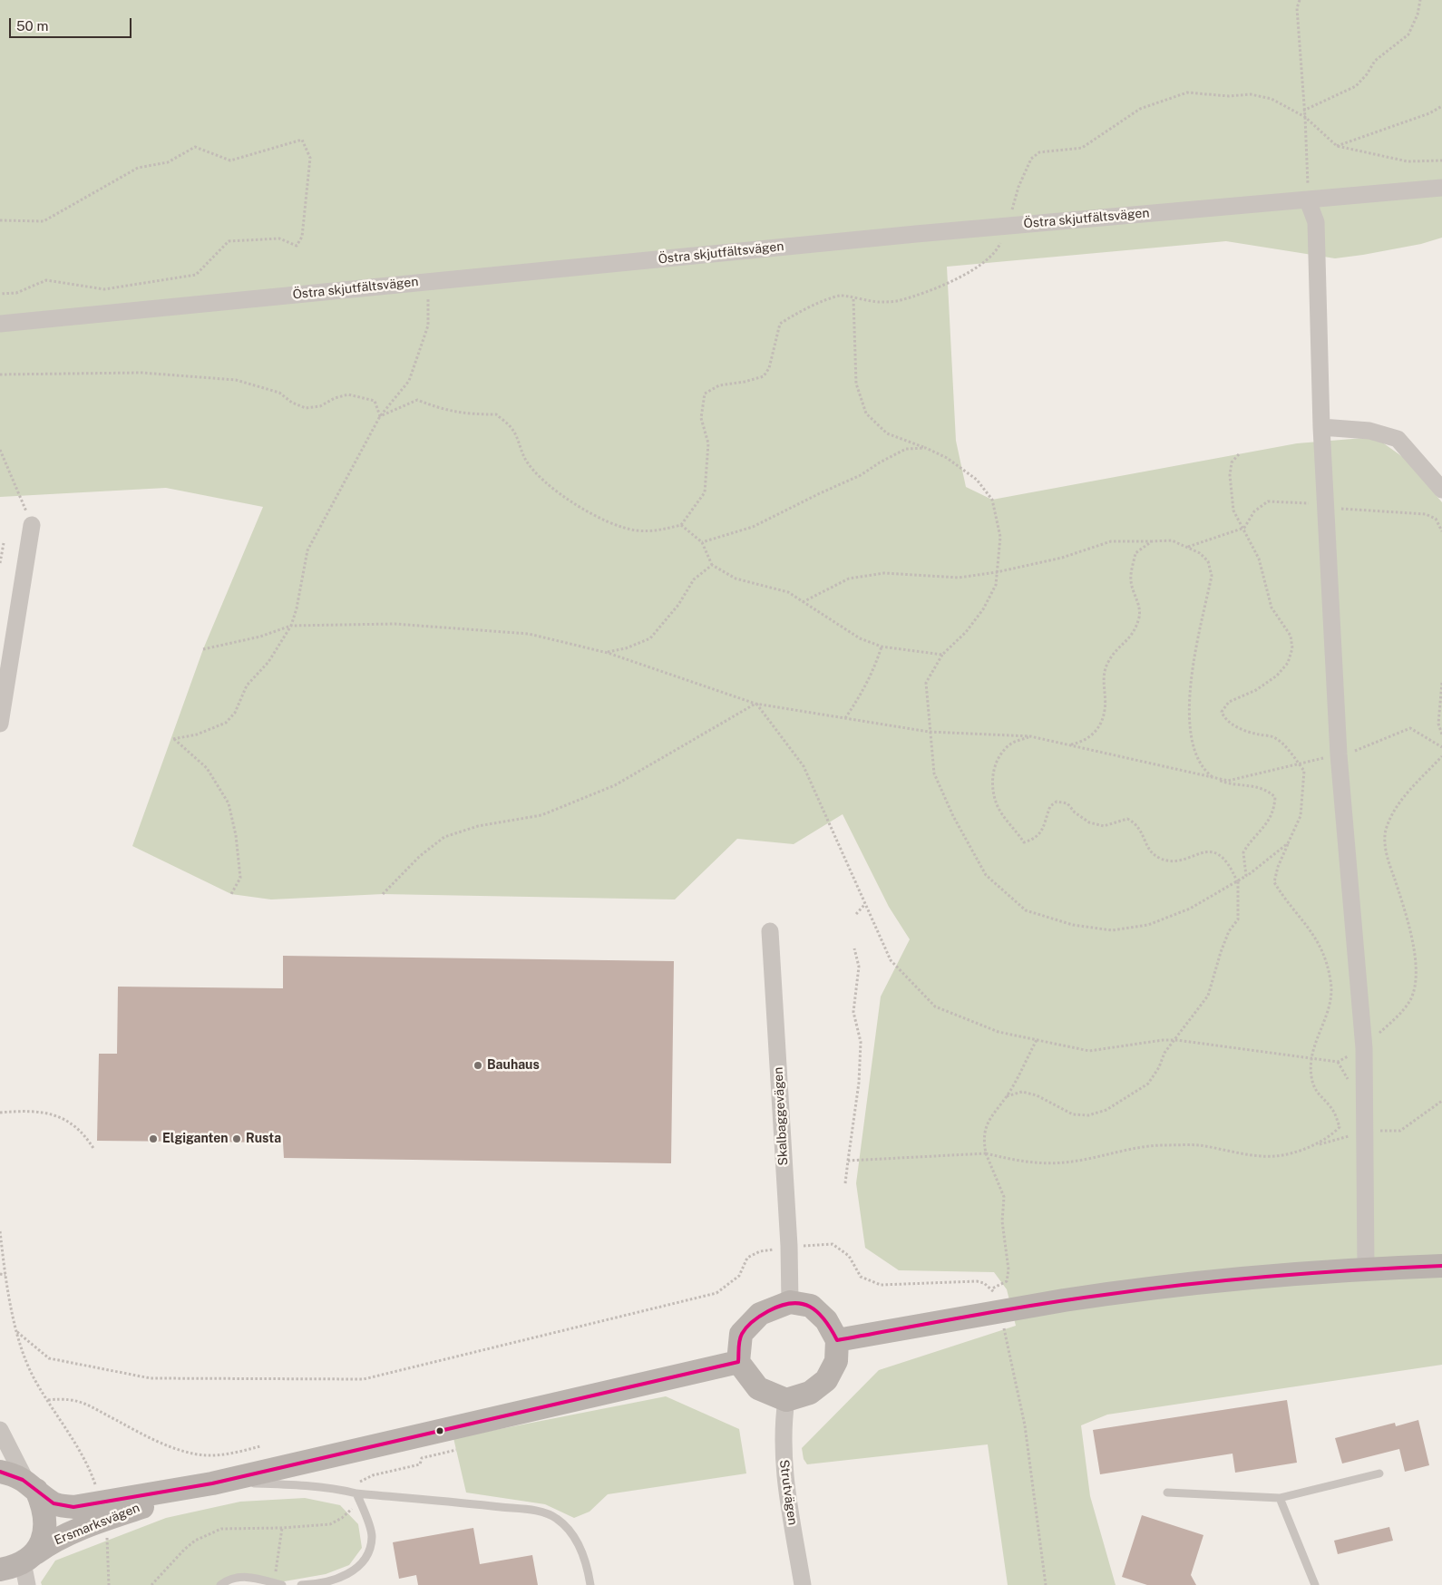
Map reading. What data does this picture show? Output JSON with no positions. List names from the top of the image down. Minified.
{"streets":{"main road":["Ersmarksvägen"],"street":["Östra skjutfältsvägen","Skalbaggevägen","Strutvägen"]},"crossings":[["Skalbaggevägen","Strutvägen"],["Skalbaggevägen","Ersmarksvägen"],["Strutvägen","Ersmarksvägen"]],"places":["Bauhaus","Elgiganten","Rusta"],"scale_bar":"50 m"}
